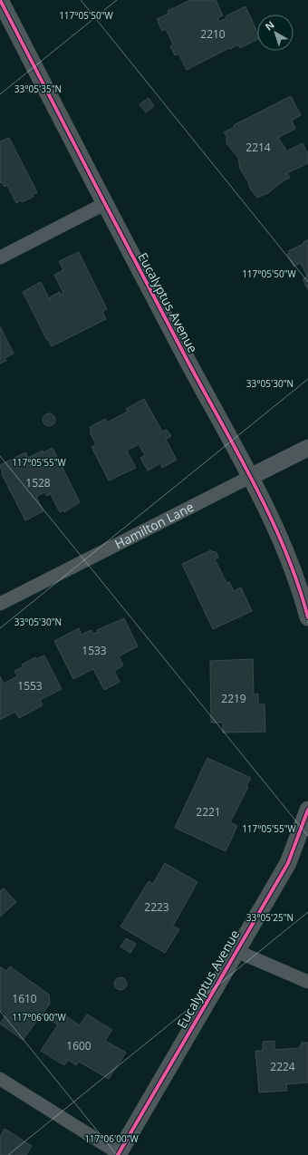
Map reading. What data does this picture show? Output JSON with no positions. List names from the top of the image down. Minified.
{"streets":{"street":["Eucalyptus Avenue","Hamilton Lane"]},"crossings":[["Eucalyptus Avenue","Hamilton Lane"]],"house_numbers":["2210","2214","1528","1533","1553","2219","2221","2223","1610","1600","2224"],"north":"top left","coordinates":["117°05'50\"W","33°05'35\"N","33°05'30\"N","117°05'55\"W","33°05'25\"N","117°06'00\"W"]}
